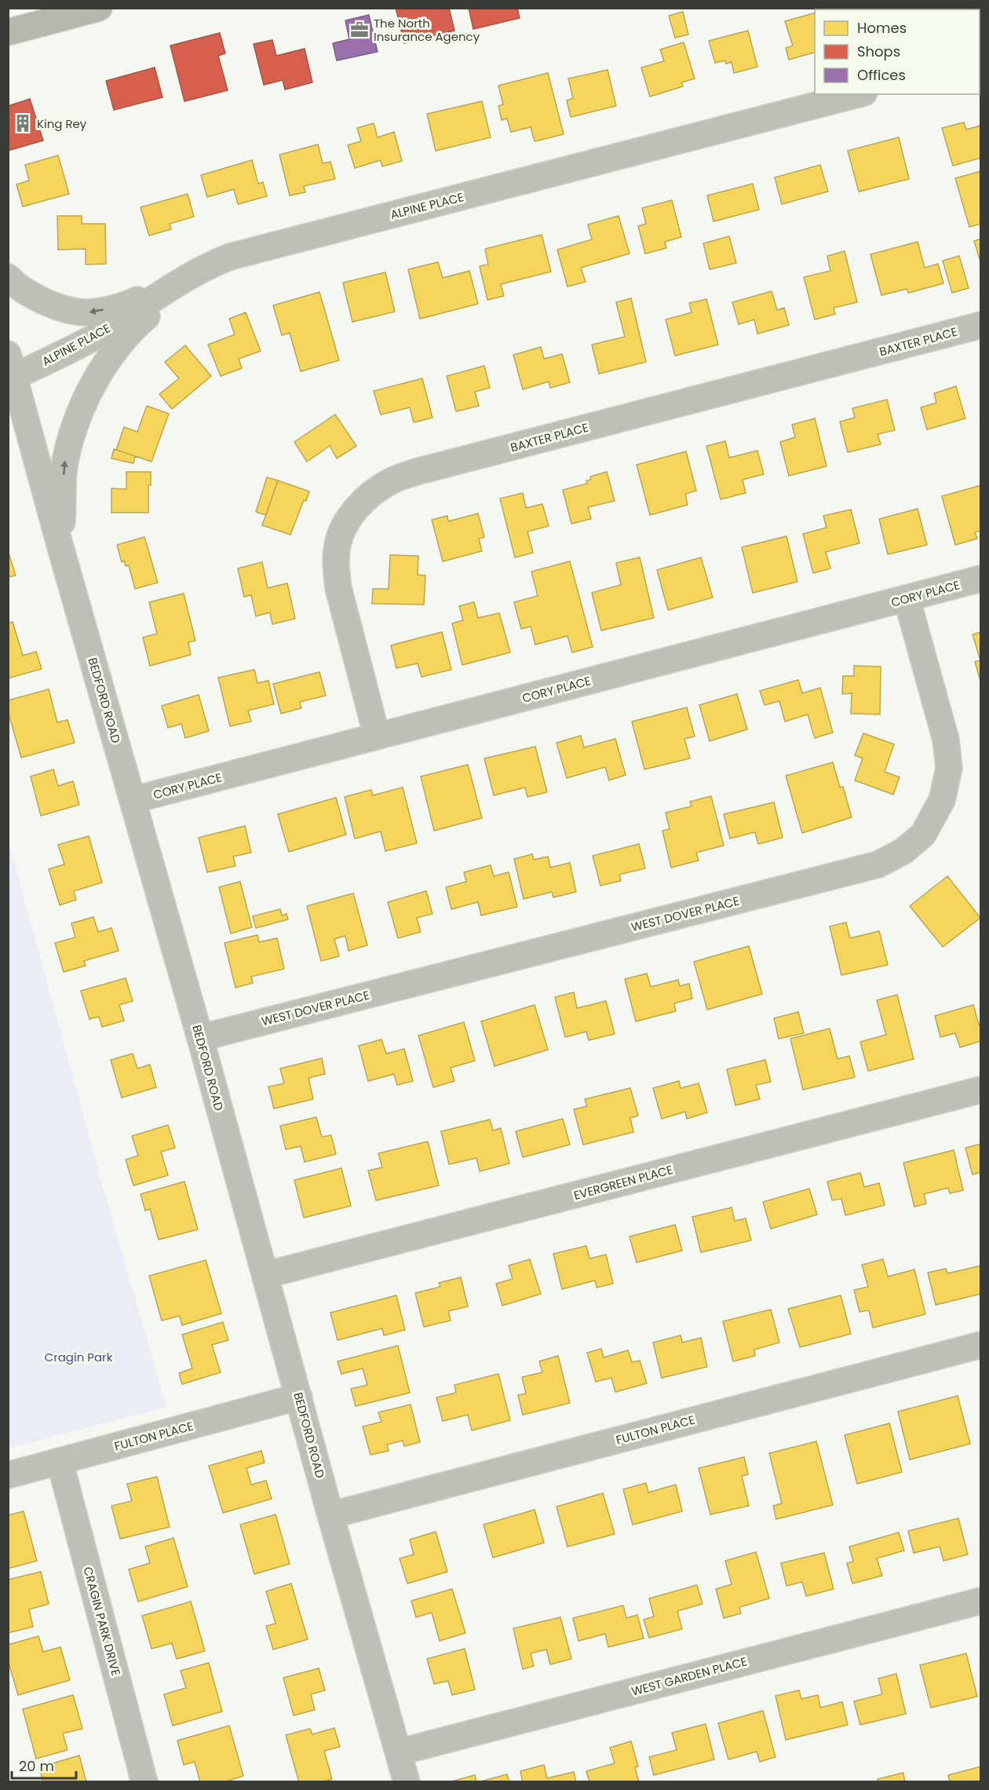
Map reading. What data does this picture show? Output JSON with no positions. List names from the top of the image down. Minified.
{"streets":{"street":["ALPINE PLACE","BAXTER PLACE","CORY PLACE","BEDFORD ROAD","WEST DOVER PLACE","EVERGREEN PLACE","FULTON PLACE","CRAGIN PARK DRIVE","WEST GARDEN PLACE"]},"crossings":[["ALPINE PLACE","BEDFORD ROAD"],["BAXTER PLACE","CORY PLACE"],["CORY PLACE","BEDFORD ROAD"],["CORY PLACE","WEST DOVER PLACE"],["BEDFORD ROAD","WEST DOVER PLACE"],["BEDFORD ROAD","EVERGREEN PLACE"],["BEDFORD ROAD","FULTON PLACE"],["BEDFORD ROAD","WEST GARDEN PLACE"],["FULTON PLACE","CRAGIN PARK DRIVE"]],"parks":["Cragin Park"],"places":{"office":["The North Insurance Agency"],"building":["King Rey"]},"legend":["Homes","Shops","Offices"],"scale_bar":"20 m"}
